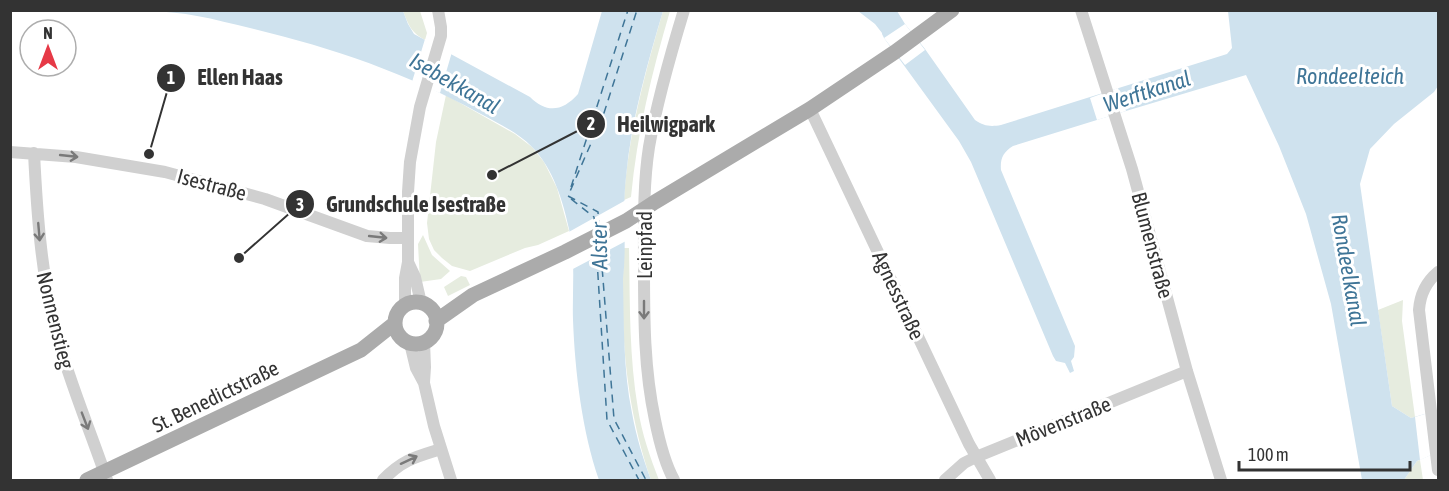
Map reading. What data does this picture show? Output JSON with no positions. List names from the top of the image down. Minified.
{"streets":{"main road":["St. Benedictstraße"],"street":["Isestraße","Leinpfad","Blumenstraße","Agnesstraße","Nonnenstieg","Mövenstraße"]},"crossings":[["Isestraße","Nonnenstieg"],["Blumenstraße","Mövenstraße"],["Agnesstraße","Mövenstraße"],["Nonnenstieg","St. Benedictstraße"]],"one_way":["Isestraße","Leinpfad","Nonnenstieg"],"water":["Rondeelteich","Isebekkanal","Werftkanal","Alster","Rondeelkanal"],"places":["Ellen Haas","Heilwigpark","Grundschule Isestraße"],"scale_bar":"100 m","north":"top"}
